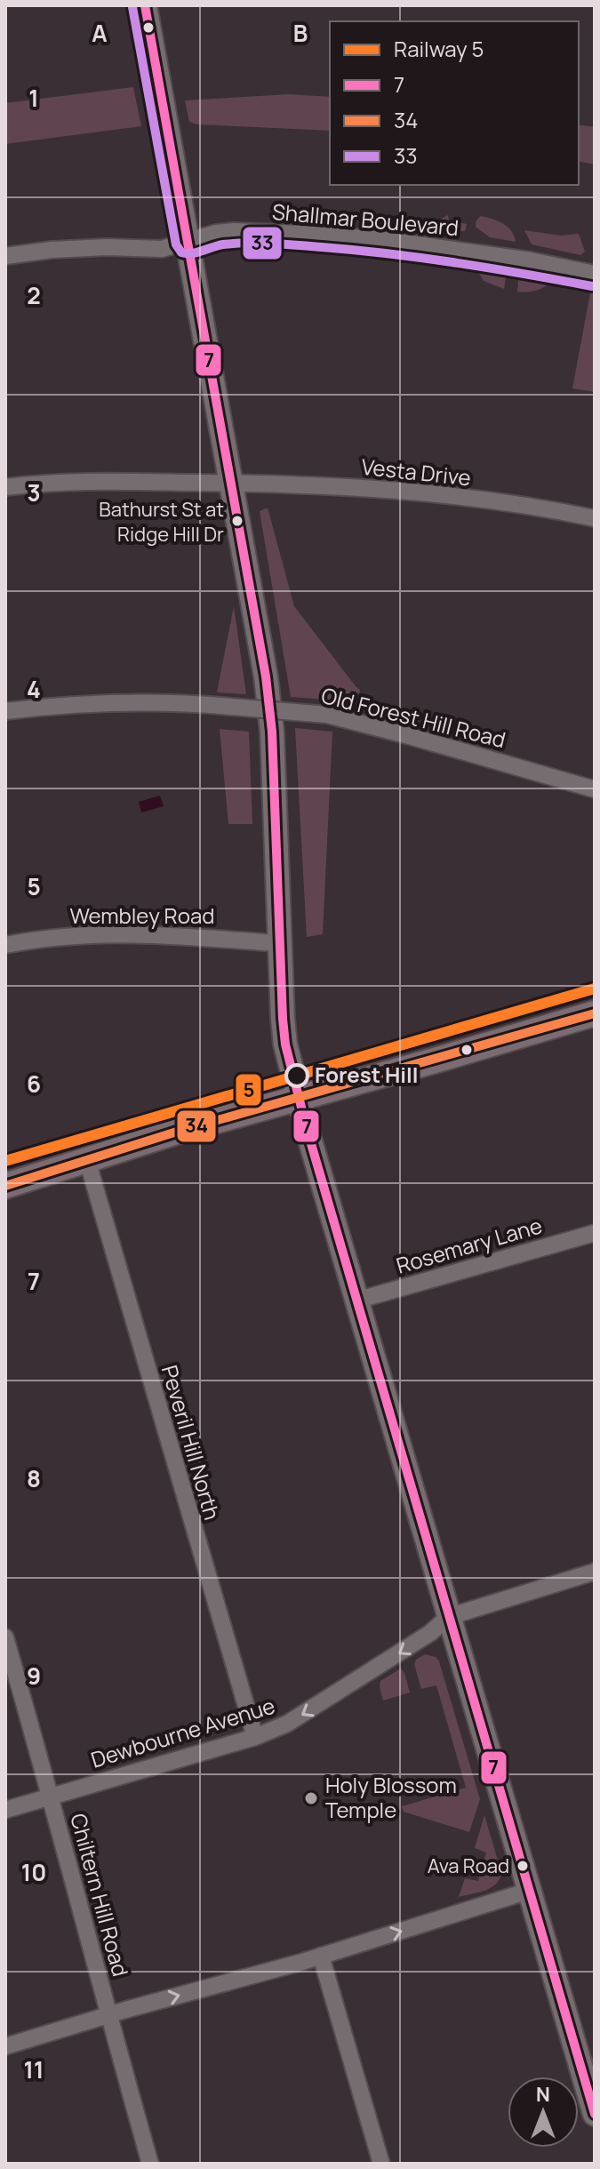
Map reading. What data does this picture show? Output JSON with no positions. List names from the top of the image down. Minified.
{"streets":{"street":["Shallmar Boulevard","Vesta Drive","Old Forest Hill Road","Wembley Road","Rosemary Lane","Peveril Hill North","Dewbourne Avenue","Chiltern Hill Road"]},"crossings":[["Peveril Hill North","Dewbourne Avenue"],["Dewbourne Avenue","Chiltern Hill Road"]],"one_way":["Dewbourne Avenue"],"places":["Bathurst St at Ridge Hill Dr","Forest Hill","Holy Blossom Temple","Ava Road"],"lines":["transit line 7","transit line 33","rail line 5","transit line 34"],"legend":["Railway 5","7","34","33"],"north":"top","grid":{"columns":["A","B"],"rows":["1","2","3","4","5","6","7","8","9","10","11"]}}
